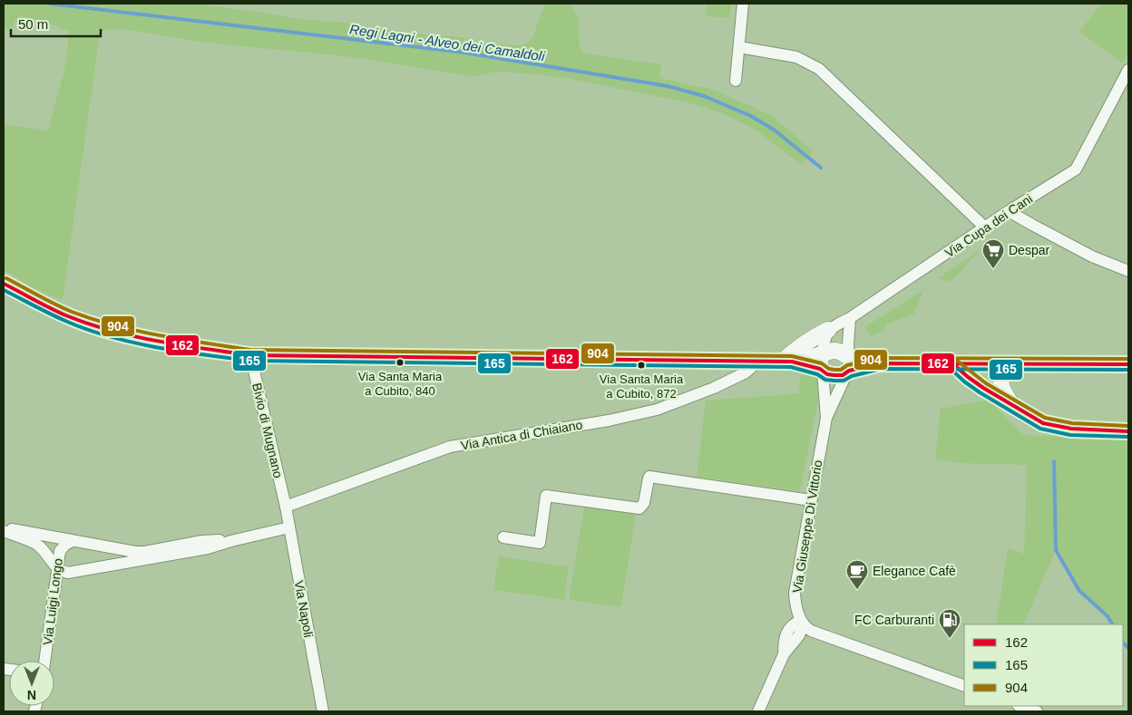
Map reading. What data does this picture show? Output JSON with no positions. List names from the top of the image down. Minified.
{"streets":{"street":["Via Cupa dei Cani","Bivio di Mugnano","Via Antica di Chiaiano","Via Giuseppe Di Vittorio","Via Luigi Longo","Via Napoli"]},"crossings":[["Bivio di Mugnano","Via Antica di Chiaiano"],["Bivio di Mugnano","Via Napoli"],["Via Antica di Chiaiano","Via Napoli"]],"water":["Regi Lagni - Alveo dei Camaldoli"],"places":{"supermarket":["Despar"],"other":["Via Santa Maria a Cubito, 840","Via Santa Maria a Cubito, 872"],"cafe":["Elegance Cafè"],"fuel station":["FC Carburanti"]},"lines":["transit line 904","transit line 162","transit line 165"],"legend":["162","165","904"],"scale_bar":"50 m","north":"bottom"}
